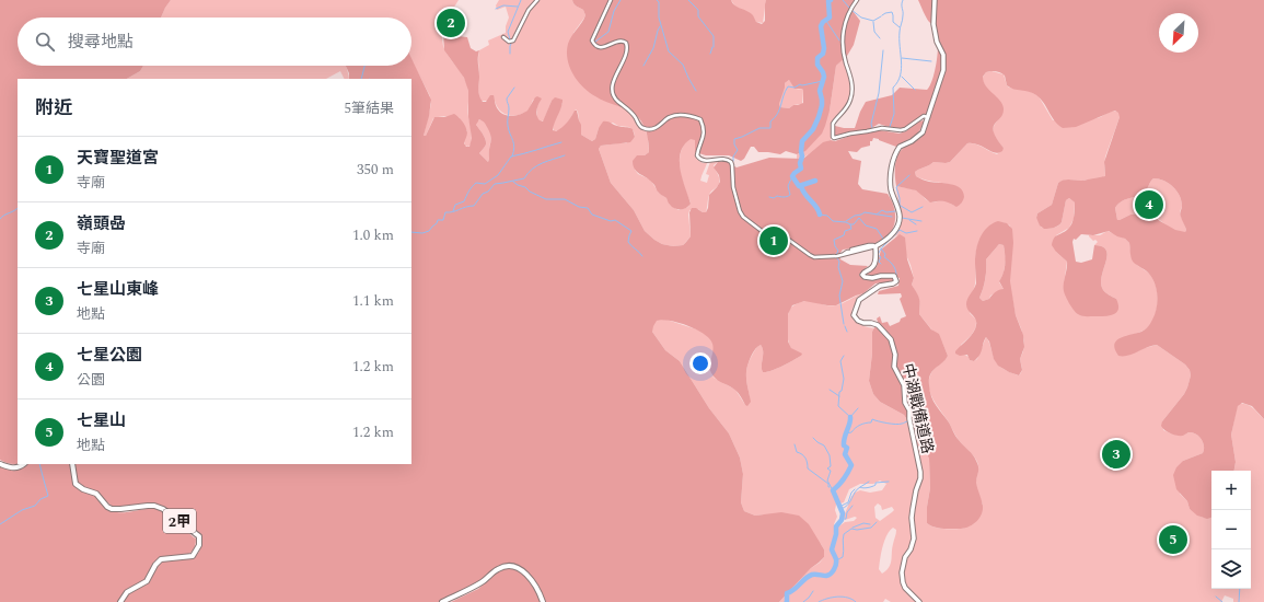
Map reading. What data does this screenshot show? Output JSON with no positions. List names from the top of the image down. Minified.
{"streets":{"main road":["2甲"],"street":["中湖戰備道路"]},"north":"bottom left","page":{"pins":["2","4","1","3","5"],"search":"搜尋地點","heading":["附近","5筆結果"],"list":[{"mark":"1","name":"天寶聖道宮","note":"寺廟","value":"350 m"},{"mark":"2","name":"嶺頭喦","note":"寺廟","value":"1.0 km"},{"mark":"3","name":"七星山東峰","note":"地點","value":"1.1 km"},{"mark":"4","name":"七星公園","note":"公園","value":"1.2 km"},{"mark":"5","name":"七星山","note":"地點","value":"1.2 km"}],"map_buttons":["+","−"]}}
